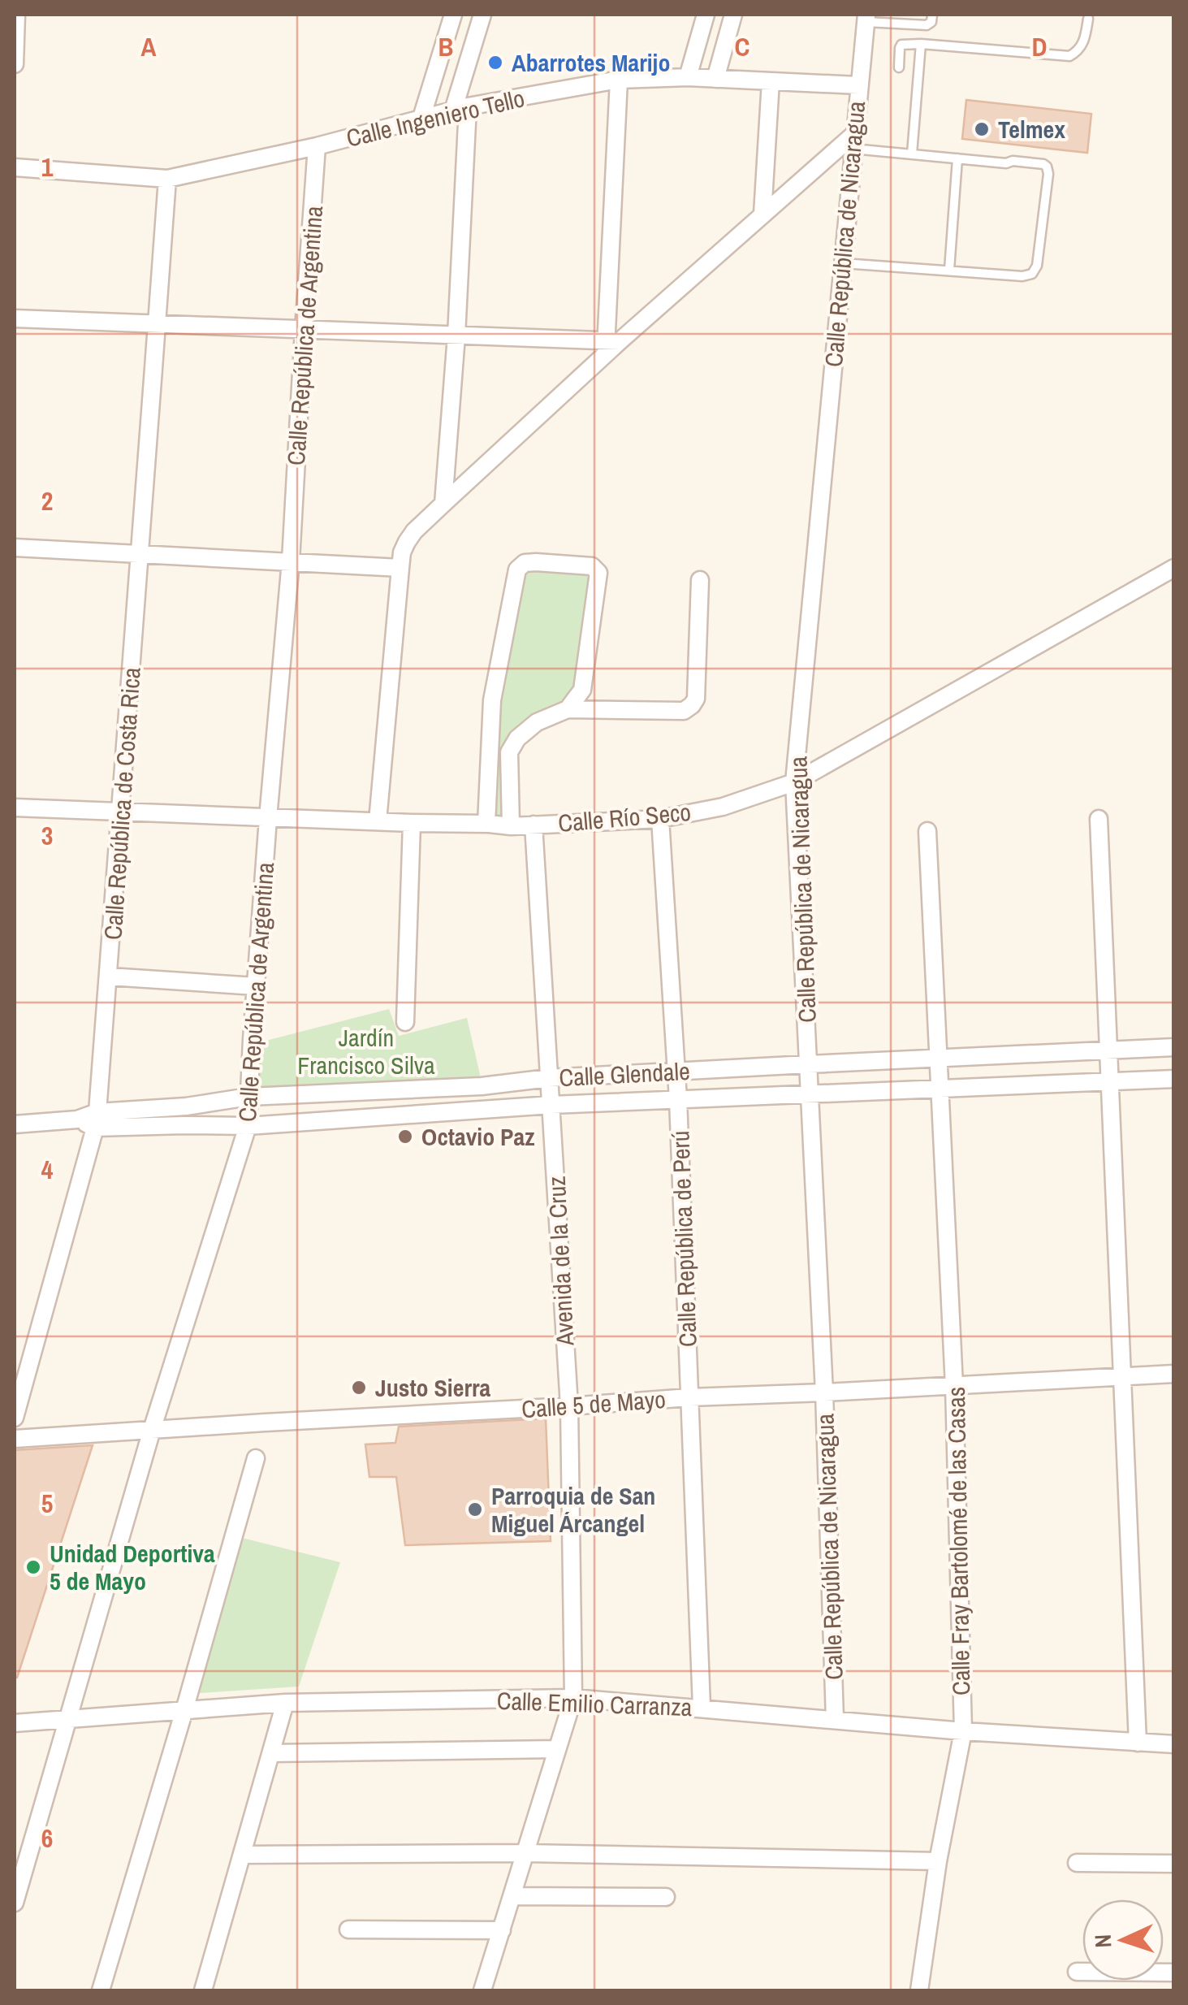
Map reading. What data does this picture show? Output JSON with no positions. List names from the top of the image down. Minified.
{"streets":{"street":["Calle Ingeniero Tello","Calle República de Nicaragua","Calle República de Argentina","Calle República de Costa Rica","Calle Río Seco","Calle Glendale","Calle República de Perú","Avenida de la Cruz","Calle 5 de Mayo","Calle Fray Bartolomé de las Casas","Calle Emilio Carranza"]},"crossings":[["Calle Ingeniero Tello","Calle República de Nicaragua"],["Calle Ingeniero Tello","Calle República de Argentina"],["Calle Ingeniero Tello","Calle República de Costa Rica"],["Calle República de Nicaragua","Calle Río Seco"],["Calle República de Nicaragua","Calle Glendale"],["Calle República de Nicaragua","Calle 5 de Mayo"],["Calle República de Nicaragua","Calle Emilio Carranza"],["Calle República de Argentina","Calle Río Seco"],["Calle República de Argentina","Calle Glendale"],["Calle República de Argentina","Calle 5 de Mayo"],["Calle República de Argentina","Calle Emilio Carranza"],["Calle República de Costa Rica","Calle Río Seco"],["Calle República de Costa Rica","Calle Glendale"],["Calle Río Seco","Calle República de Perú"],["Calle Río Seco","Avenida de la Cruz"],["Calle Glendale","Calle República de Perú"],["Calle Glendale","Avenida de la Cruz"],["Calle Glendale","Calle Fray Bartolomé de las Casas"],["Calle República de Perú","Calle 5 de Mayo"],["Calle República de Perú","Calle Emilio Carranza"],["Avenida de la Cruz","Calle 5 de Mayo"],["Avenida de la Cruz","Calle Emilio Carranza"],["Calle 5 de Mayo","Calle Fray Bartolomé de las Casas"],["Calle Fray Bartolomé de las Casas","Calle Emilio Carranza"]],"parks":["Jardín Francisco Silva"],"places":["Abarrotes Marijo","Telmex","Octavio Paz","Justo Sierra","Parroquia de San Miguel Árcangel","Unidad Deportiva 5 de Mayo"],"north":"left","grid":{"columns":["A","B","C","D"],"rows":["1","2","3","4","5","6"]}}
